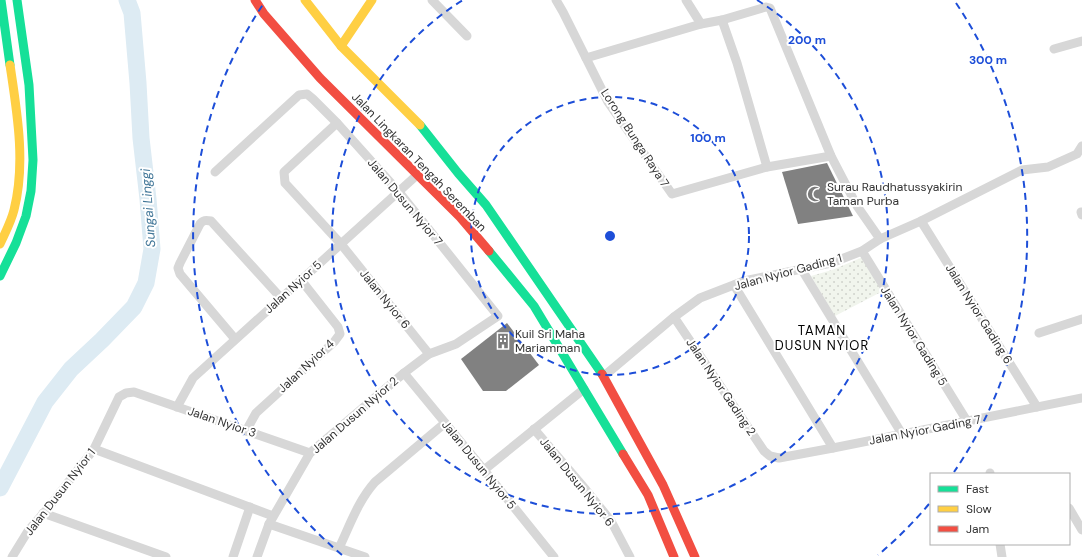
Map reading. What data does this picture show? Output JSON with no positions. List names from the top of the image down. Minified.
{"streets":{"main road":["Jalan Lingkaran Tengah Seremban"],"street":["Lorong Bunga Raya 7","Jalan Dusun Nyior 7","Jalan Nyior Gading 1","Jalan Nyior 5","Jalan Nyior 6","Jalan Nyior Gading 6","Jalan Nyior Gading 5","Jalan Nyior 4","Jalan Nyior Gading 2","Jalan Dusun Nyior 2","Jalan Nyior 3","Jalan Nyior Gading 7","Jalan Dusun Nyior 5","Jalan Dusun Nyior 6","Jalan Dusun Nyior 1"]},"crossings":[["Jalan Lingkaran Tengah Seremban","Jalan Nyior Gading 1"],["Jalan Lingkaran Tengah Seremban","Jalan Nyior 5"],["Jalan Dusun Nyior 7","Jalan Nyior 5"],["Jalan Dusun Nyior 7","Jalan Nyior 6"],["Jalan Dusun Nyior 7","Jalan Dusun Nyior 2"],["Jalan Nyior Gading 1","Jalan Nyior Gading 6"],["Jalan Nyior Gading 1","Jalan Nyior Gading 5"],["Jalan Nyior Gading 1","Jalan Nyior Gading 2"],["Jalan Nyior 5","Jalan Nyior 6"],["Jalan Nyior 5","Jalan Nyior 4"],["Jalan Nyior 5","Jalan Nyior 3"],["Jalan Nyior 6","Jalan Dusun Nyior 2"],["Jalan Nyior Gading 6","Jalan Nyior Gading 7"],["Jalan Nyior Gading 5","Jalan Nyior Gading 7"],["Jalan Nyior 4","Jalan Nyior 3"],["Jalan Nyior Gading 2","Jalan Nyior Gading 7"],["Jalan Dusun Nyior 2","Jalan Nyior 3"],["Jalan Dusun Nyior 2","Jalan Dusun Nyior 5"],["Jalan Nyior 3","Jalan Dusun Nyior 1"]],"districts":["TAMAN DUSUN NYIOR"],"water":["Sungai Linggi"],"places":{"mosque":["Surau Raudhatussyakirin Taman Purba"],"building":["Kuil Sri Maha Mariamman"]},"legend":["Fast","Slow","Jam"],"rings":["200 m","300 m","100 m"]}
